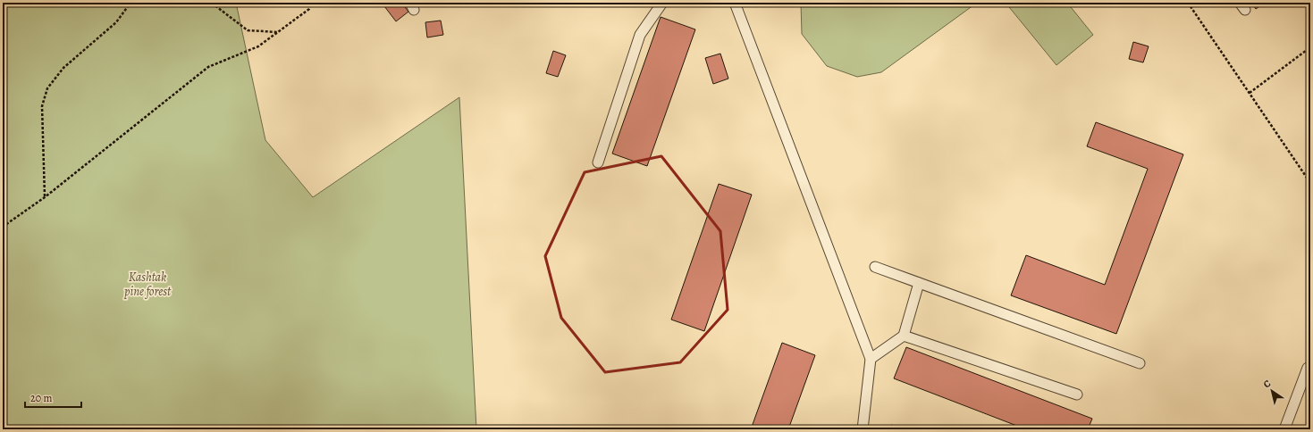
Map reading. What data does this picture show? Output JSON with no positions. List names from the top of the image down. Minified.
{"parks":["Kashtak pine forest"],"scale_bar":"20 m","north":"top left"}
